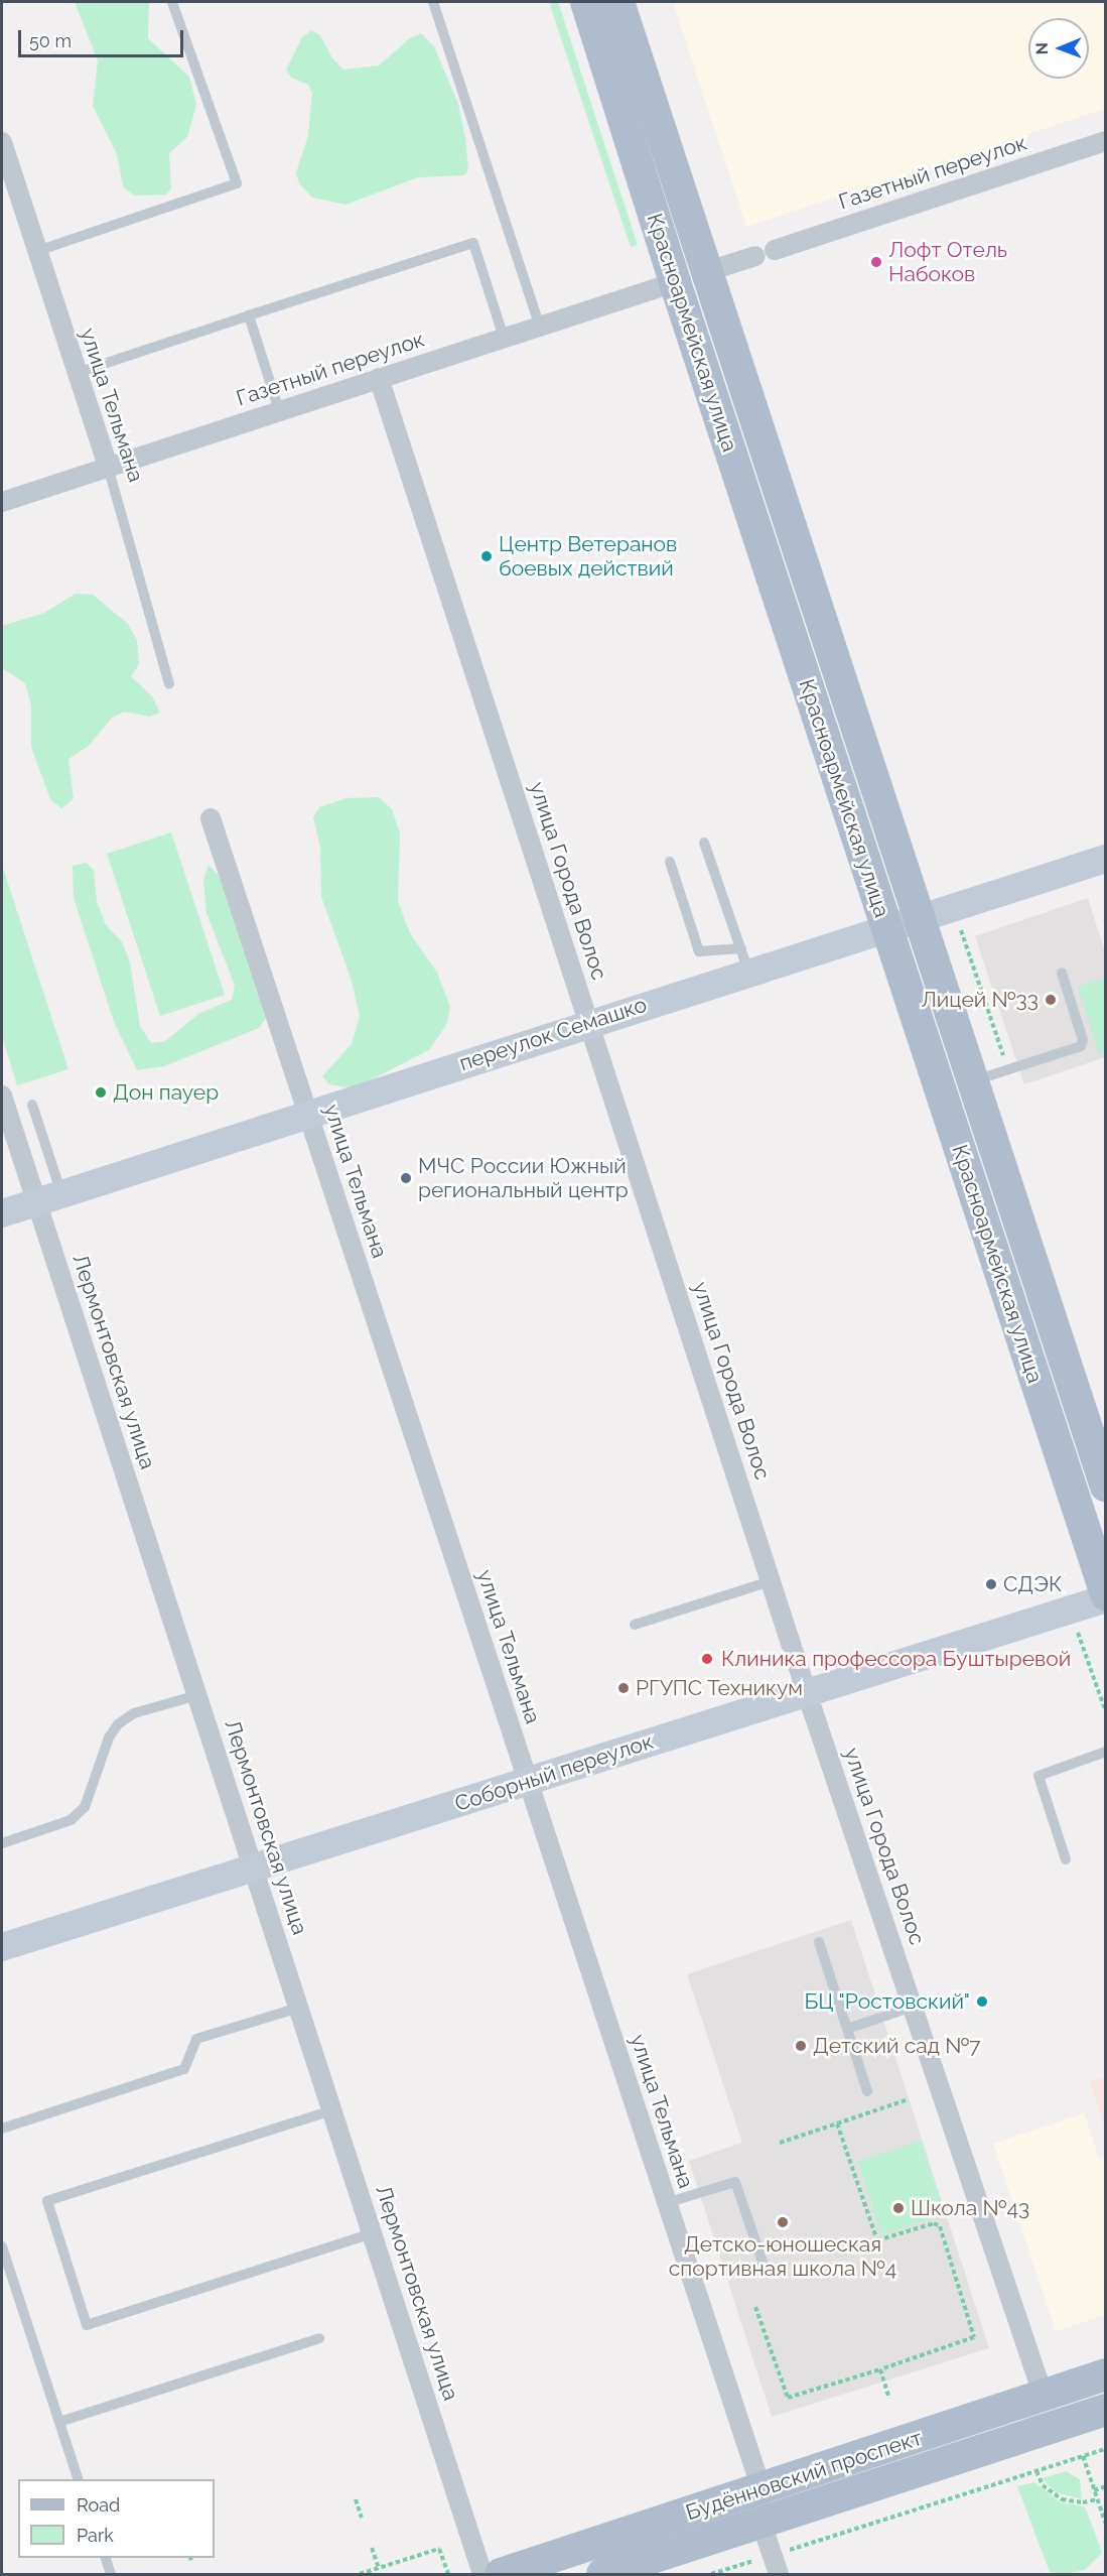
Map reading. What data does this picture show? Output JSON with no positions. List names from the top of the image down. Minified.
{"streets":{"main road":["Красноармейская улица","Будённовский проспект"],"street":["Газетный переулок","улица Тельмана","улица Города Волос","переулок Семашко","Лермонтовская улица","Соборный переулок"]},"crossings":[["Газетный переулок","Красноармейская улица"],["Газетный переулок","улица Тельмана"],["Газетный переулок","улица Города Волос"],["Красноармейская улица","переулок Семашко"],["Красноармейская улица","Соборный переулок"],["улица Тельмана","переулок Семашко"],["улица Тельмана","Соборный переулок"],["улица Тельмана","Будённовский проспект"],["улица Города Волос","переулок Семашко"],["улица Города Волос","Соборный переулок"],["улица Города Волос","Будённовский проспект"],["переулок Семашко","Лермонтовская улица"],["Лермонтовская улица","Соборный переулок"]],"places":["Лофт Отель Набоков","Центр Ветеранов боевых действий","Лицей №33","Дон пауер","МЧС России Южный региональный центр","СДЭК","Клиника профессора Буштыревой","РГУПС Техникум","БЦ \"Ростовский\"","Детский сад №7","Школа №43","Детско-юношеская спортивная школа №4"],"legend":["Road","Park"],"scale_bar":"50 m","north":"left"}
